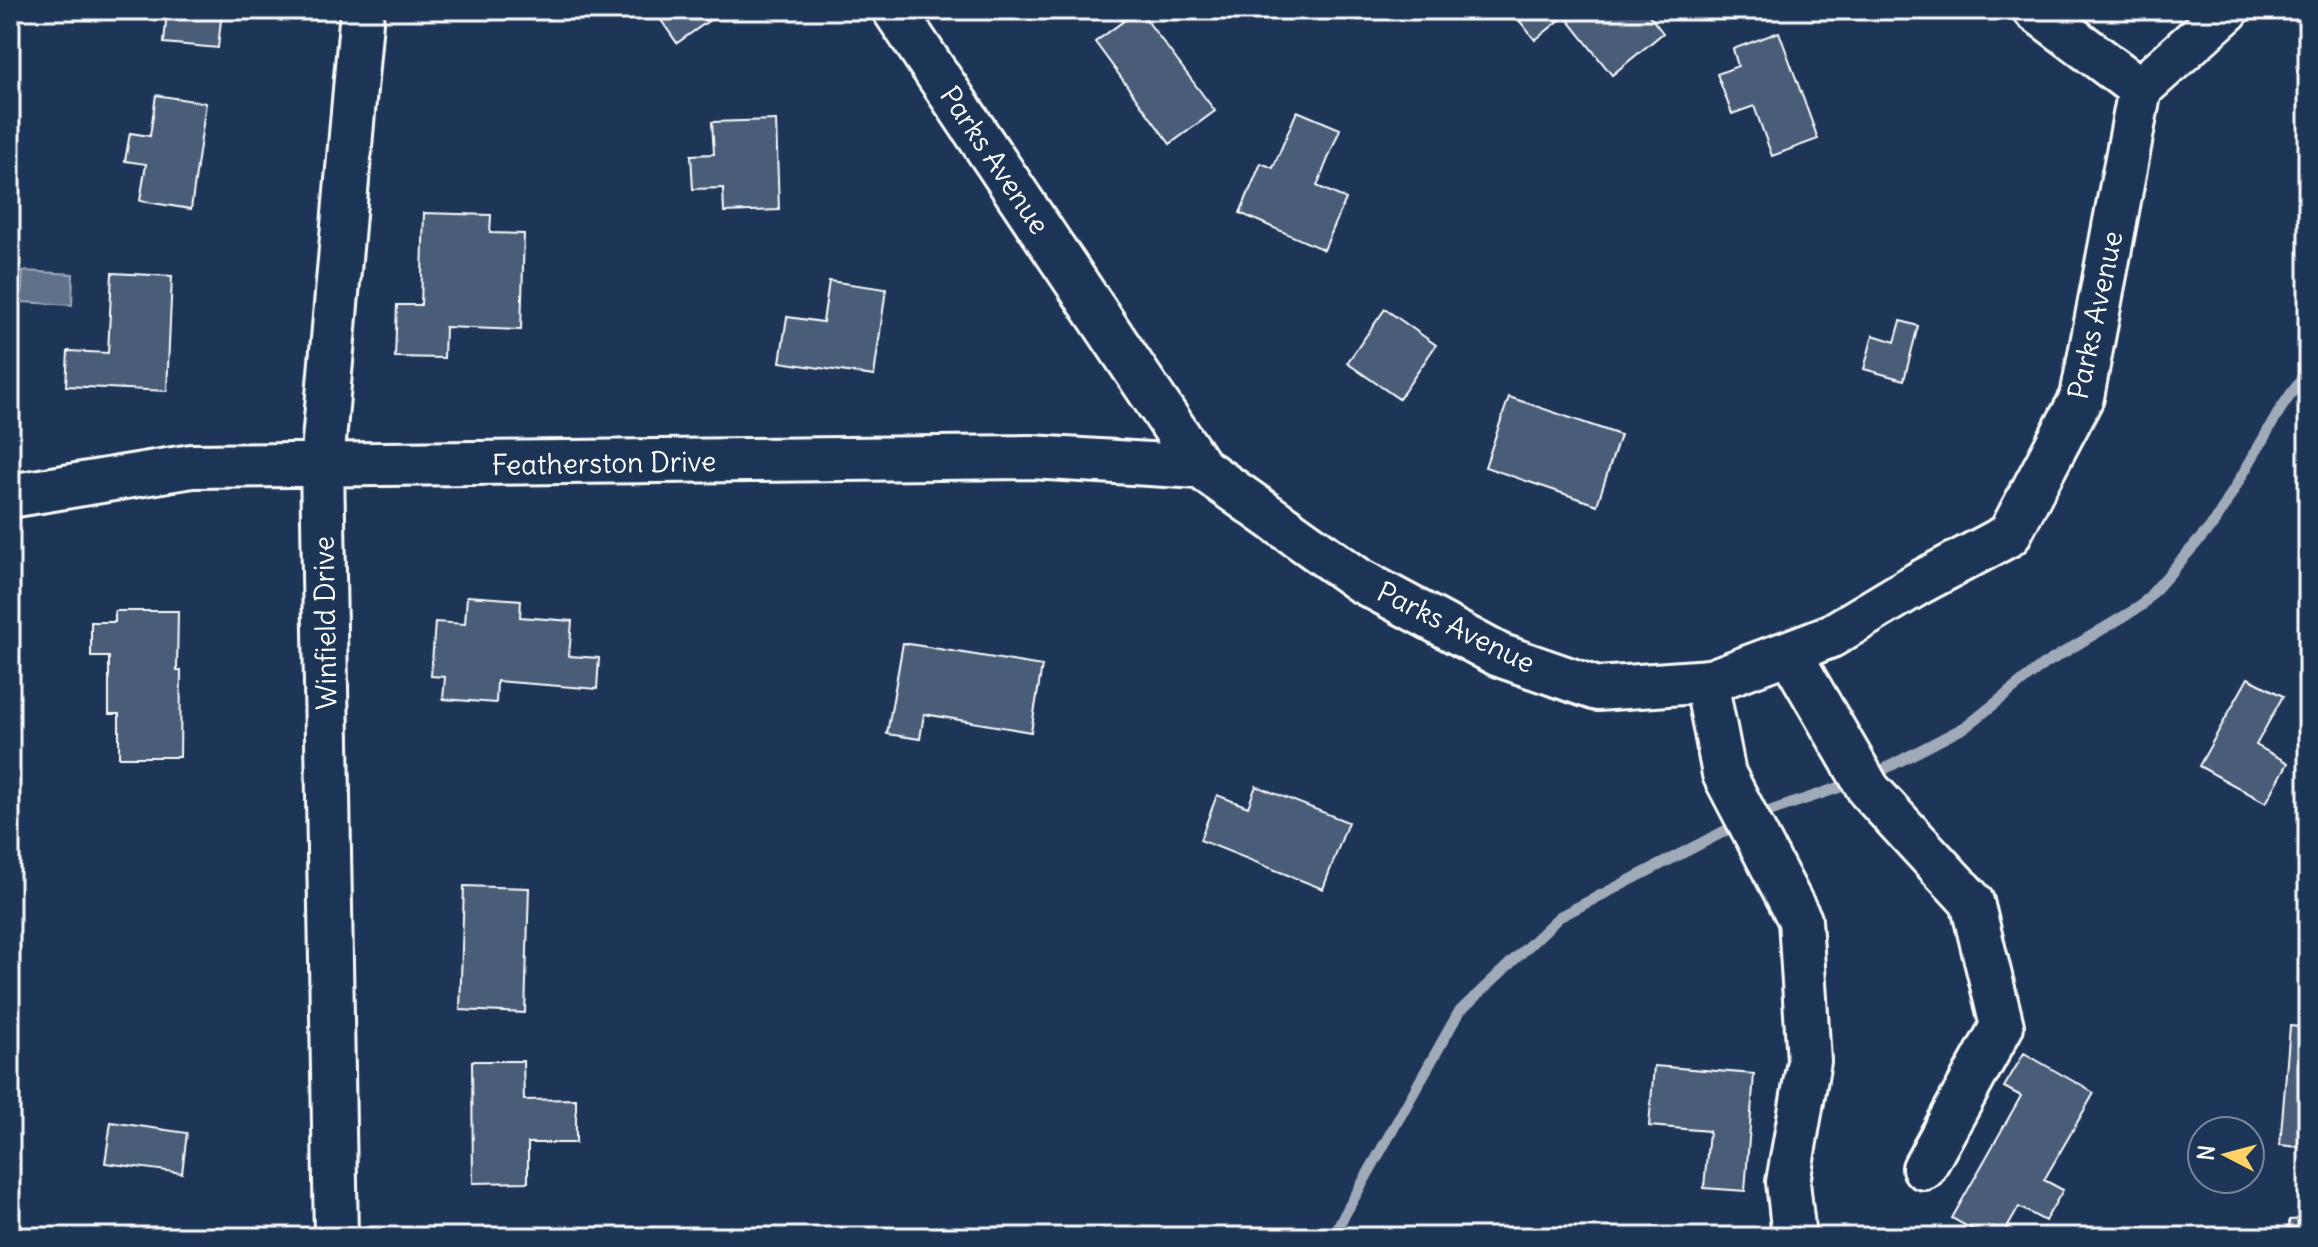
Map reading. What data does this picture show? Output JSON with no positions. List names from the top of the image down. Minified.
{"streets":{"street":["Parks Avenue","Featherston Drive","Winfield Drive"]},"crossings":[["Parks Avenue","Featherston Drive"],["Featherston Drive","Winfield Drive"]],"north":"left"}
